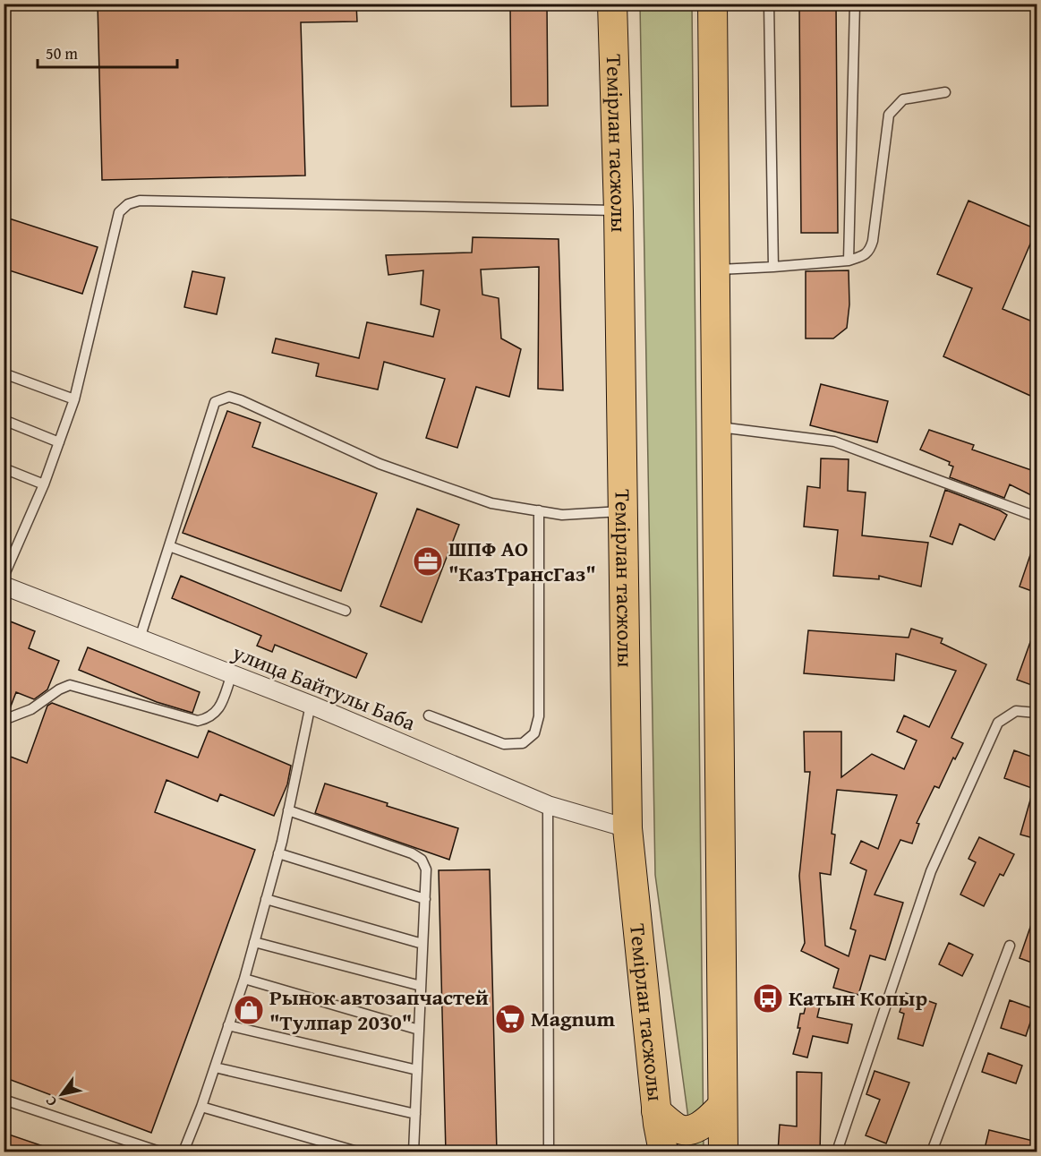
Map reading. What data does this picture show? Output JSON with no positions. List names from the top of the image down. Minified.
{"streets":{"main road":["Темірлан тасжолы"],"street":["улица Байтулы Баба"]},"crossings":[["Темірлан тасжолы","улица Байтулы Баба"]],"places":{"office":["ШПФ АО \"КазТрансГаз\""],"bus stop":["Катын Копыр"],"shop":["Рынок автозапчастей \"Тулпар 2030\""],"supermarket":["Magnum"]},"scale_bar":"50 m","north":"bottom left"}
